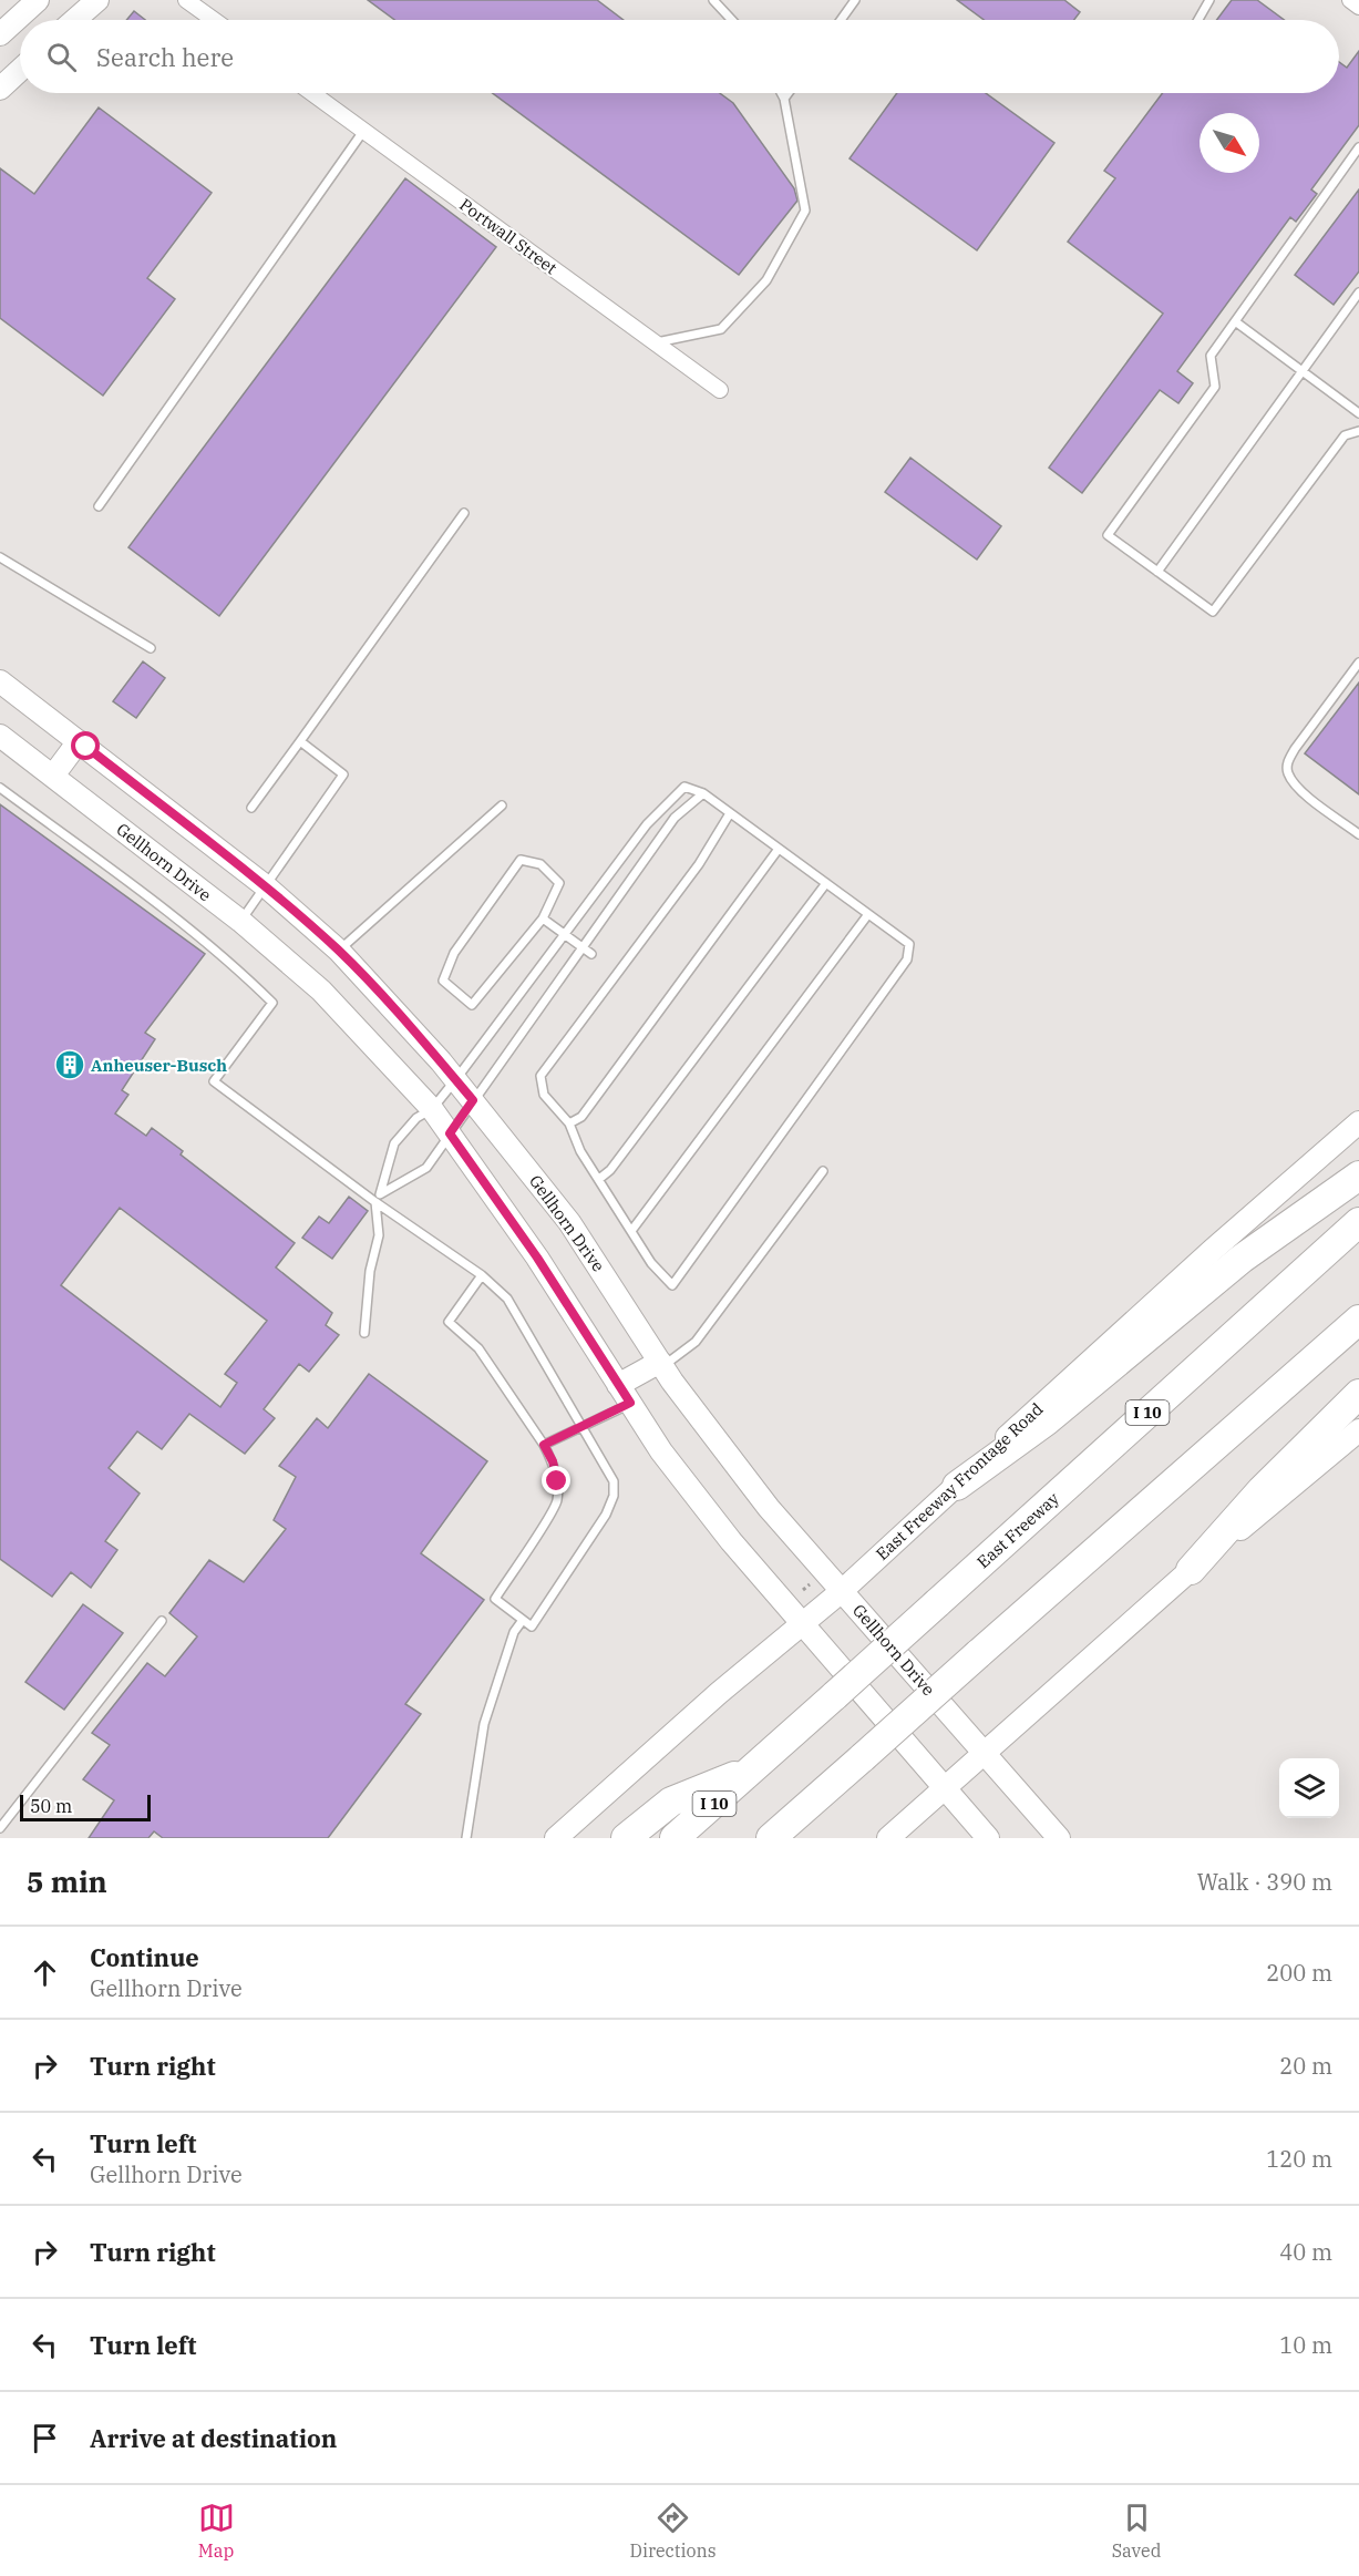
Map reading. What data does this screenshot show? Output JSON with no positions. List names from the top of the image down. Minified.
{"streets":{"highway":["I 10","East Freeway"],"main road":["Gellhorn Drive","East Freeway Frontage Road"],"street":["Portwall Street"]},"crossings":[["Gellhorn Drive","East Freeway Frontage Road"]],"places":{"building":["Anheuser-Busch"]},"scale_bar":"50 m","north":"bottom right","page":{"search":"Search here","scale":"50 m","heading":["5 min","Walk · 390 m"],"list":[["Continue","Gellhorn Drive","200 m"],["Turn right","20 m"],["Turn left","Gellhorn Drive","120 m"],["Turn right","40 m"],["Turn left","10 m"],"Arrive at destination"],"nav":["Map","Directions","Saved"]}}
